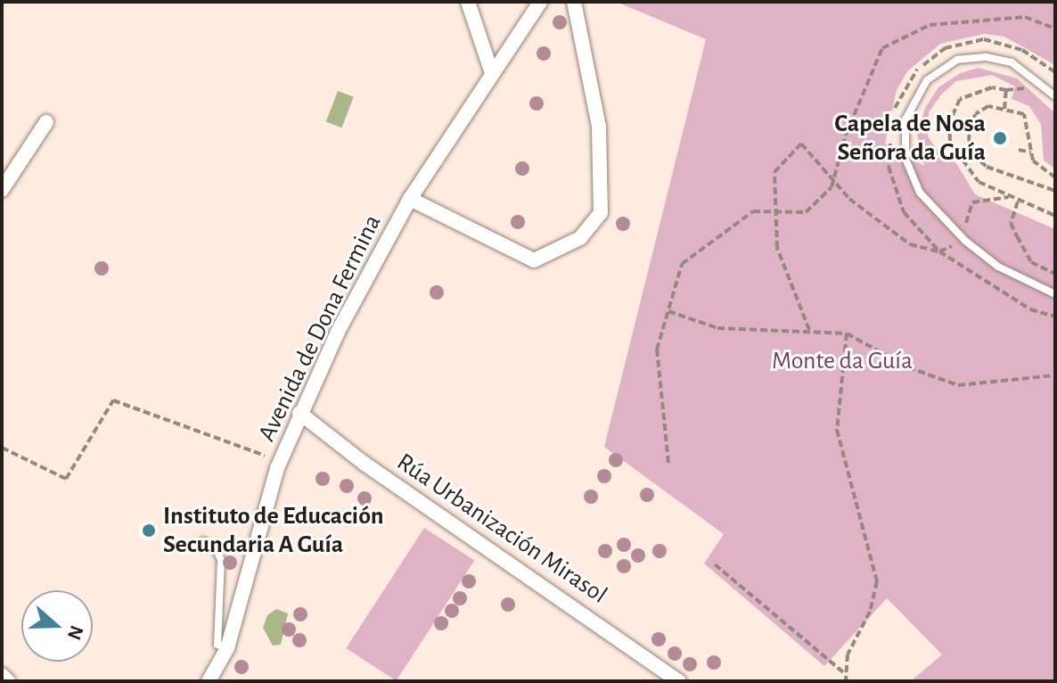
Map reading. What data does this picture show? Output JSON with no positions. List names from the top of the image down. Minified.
{"streets":{"street":["Avenida de Dona Fermina","Rúa Urbanización Mirasol"]},"crossings":[["Avenida de Dona Fermina","Rúa Urbanización Mirasol"]],"parks":["Monte da Guía"],"places":["Capela de Nosa Señora da Guía","Instituto de Educación Secundaria A Guía"],"north":"right"}
